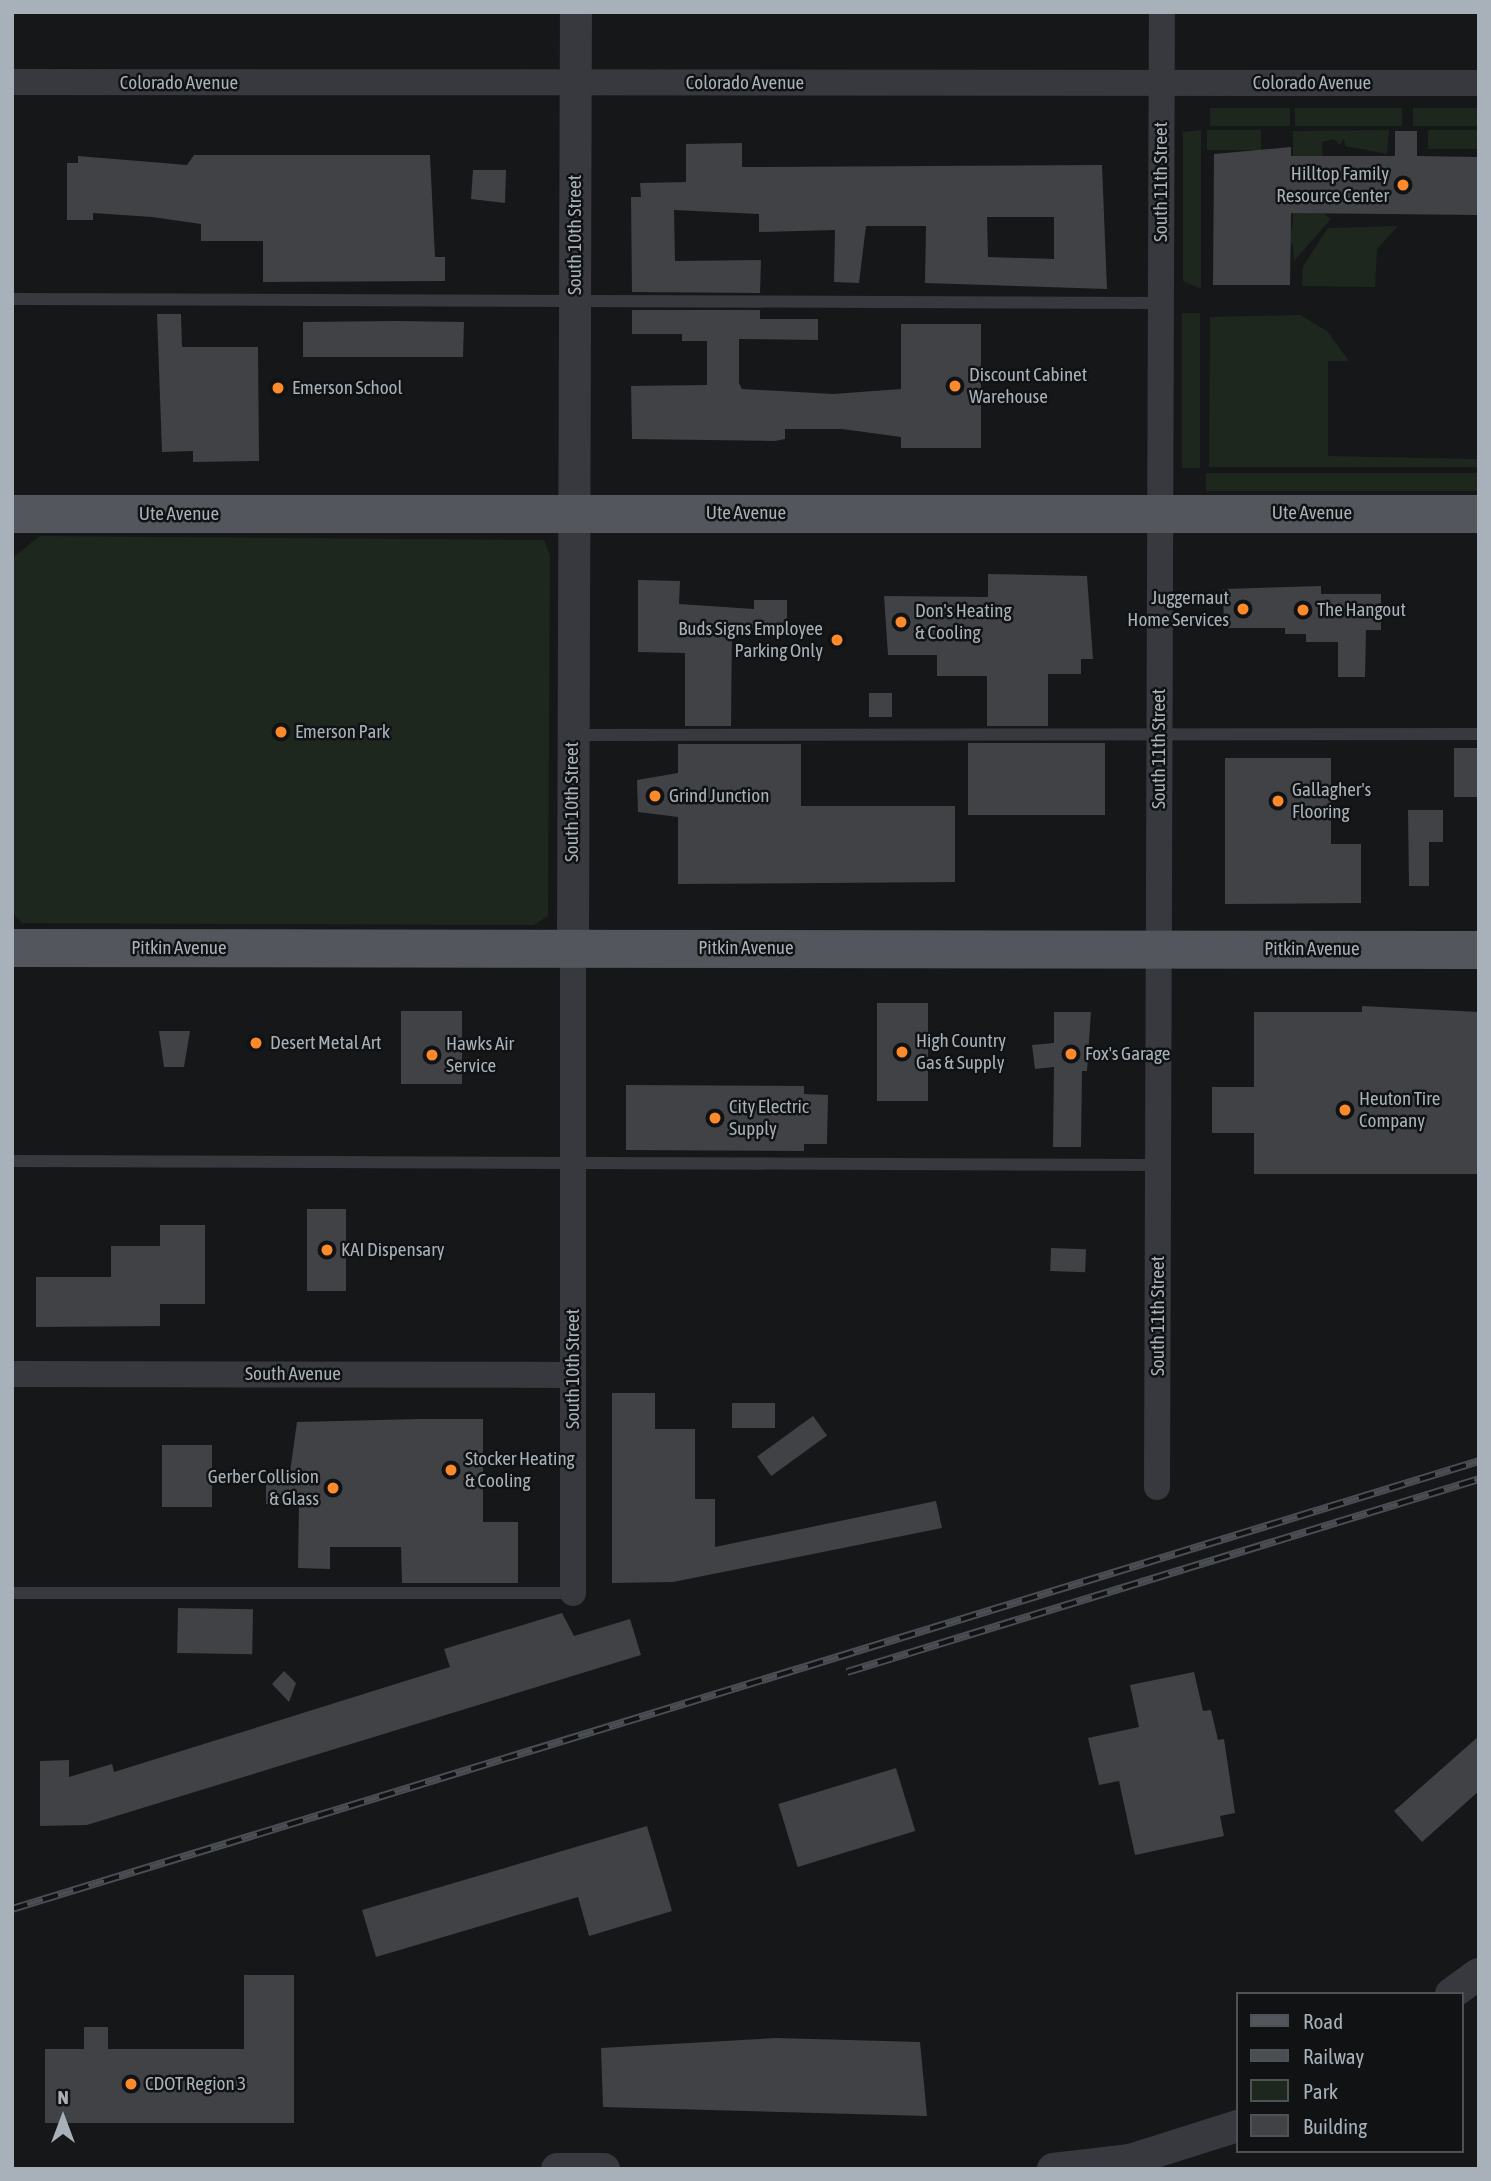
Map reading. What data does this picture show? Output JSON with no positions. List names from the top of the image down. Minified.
{"streets":{"main road":["Ute Avenue","Pitkin Avenue"],"street":["Colorado Avenue","South 11th Street","South 10th Street","South Avenue"]},"crossings":[["Colorado Avenue","South 11th Street"],["Colorado Avenue","South 10th Street"],["South 11th Street","Ute Avenue"],["South 11th Street","Pitkin Avenue"],["South 10th Street","Ute Avenue"],["South 10th Street","Pitkin Avenue"],["South 10th Street","South Avenue"]],"places":["Hilltop Family Resource Center","Discount Cabinet Warehouse","Emerson School","Juggernaut Home Services","The Hangout","Don's Heating & Cooling","Buds Signs Employee Parking Only","Emerson Park","Grind Junction","Gallagher's Flooring","Desert Metal Art","High Country Gas & Supply","Fox's Garage","Hawks Air Service","Heuton Tire Company","City Electric Supply","KAI Dispensary","Stocker Heating & Cooling","Gerber Collision & Glass","CDOT Region 3"],"legend":["Road","Railway","Park","Building"],"north":"top"}
